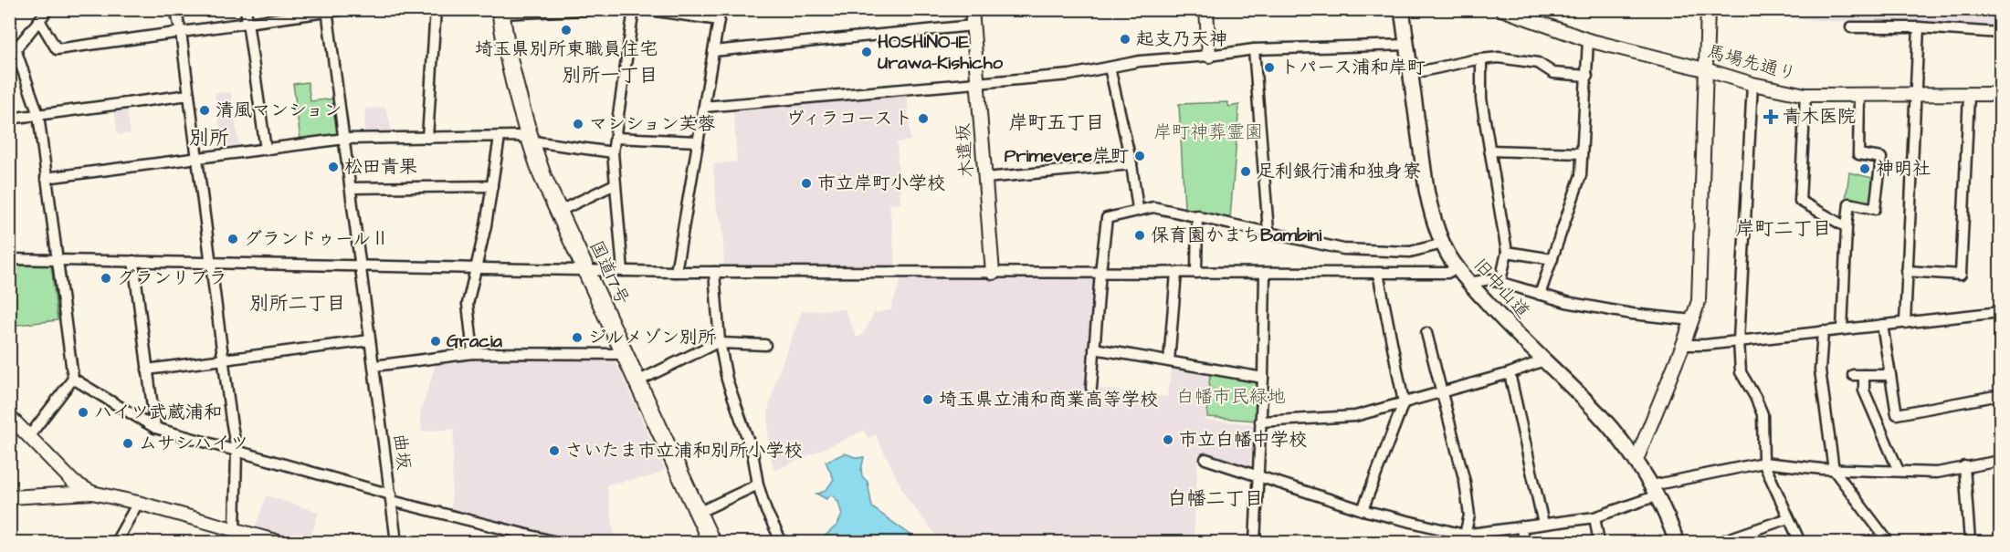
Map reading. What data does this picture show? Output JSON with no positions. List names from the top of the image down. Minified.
{"streets":{"highway":["国道17号"],"main road":["旧中山道"],"street":["馬場先通り","木遣坂","曲坂"]},"districts":["別所一丁目","岸町五丁目","別所","岸町二丁目","別所二丁目","白幡二丁目"],"parks":["岸町神葬霊園","白幡市民緑地"],"places":{"other":["埼玉県別所東職員住宅","起支乃天神","HOSHINO-IE Urawa-Kishicho","トパース浦和岸町","清風マンション","ヴィラコースト","マンション芙蓉","Primevere岸町","松田青果","神明社","足利銀行浦和独身寮","市立岸町小学校","保育園かまちBambini","グランドゥールⅡ","グランリブラ","ジルメゾン別所","Gracia","埼玉県立浦和商業高等学校","ハイツ武蔵浦和","市立白幡中学校","ムサシハイツ","さいたま市立浦和別所小学校"],"health":["青木医院"]}}
